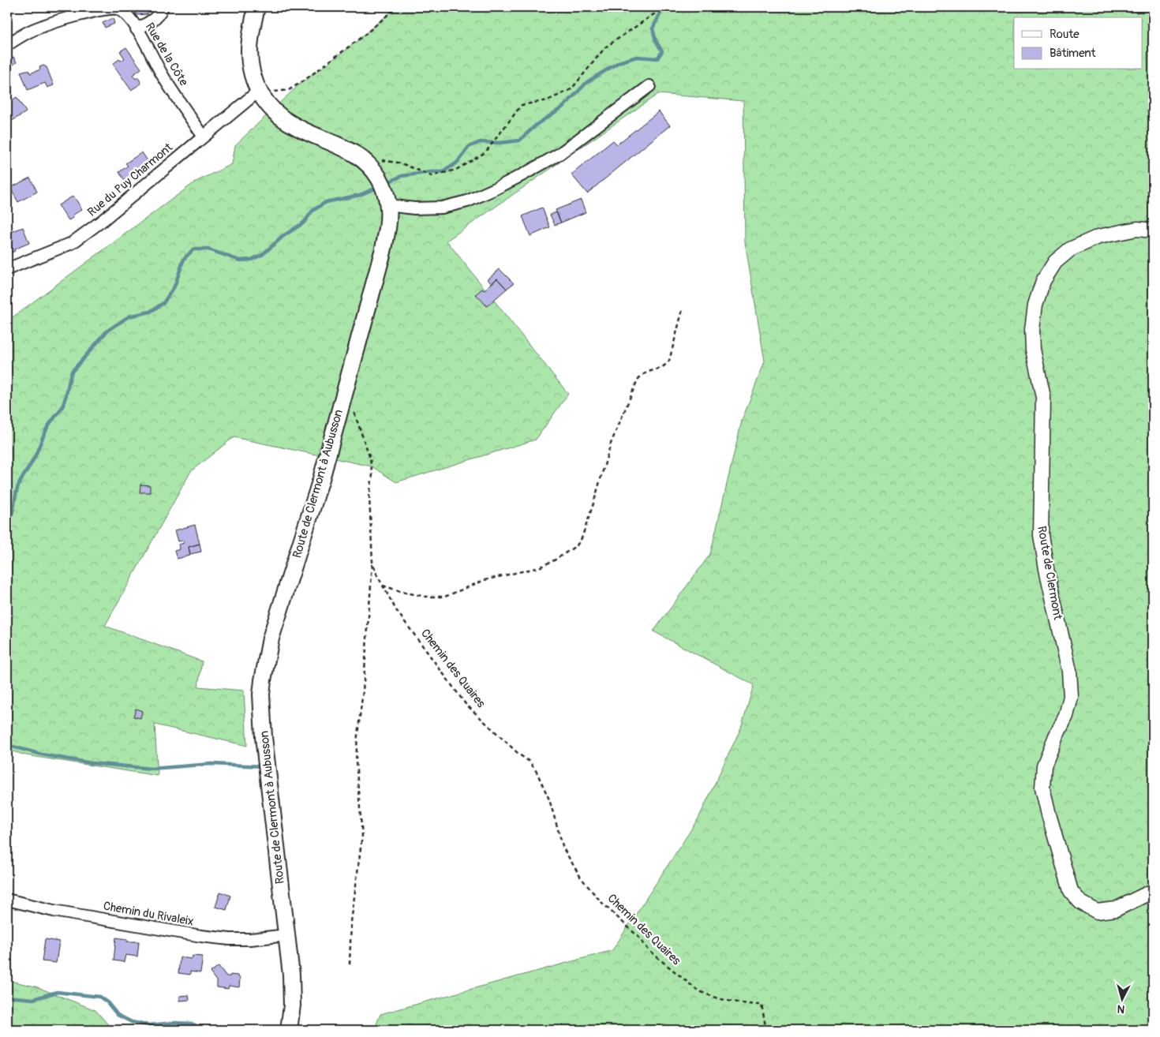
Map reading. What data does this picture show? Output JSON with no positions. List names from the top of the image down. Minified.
{"streets":{"main road":["Route de Clermont à Aubusson"],"street":["Rue de la Côte","Rue du Puy Charmont","Route de Clermont","Chemin du Rivaleix"],"path":["Chemin des Quaires"]},"crossings":[["Rue de la Côte","Rue du Puy Charmont"],["Rue du Puy Charmont","Route de Clermont à Aubusson"],["Route de Clermont à Aubusson","Chemin du Rivaleix"]],"legend":["Route","Bâtiment"],"north":"bottom"}
